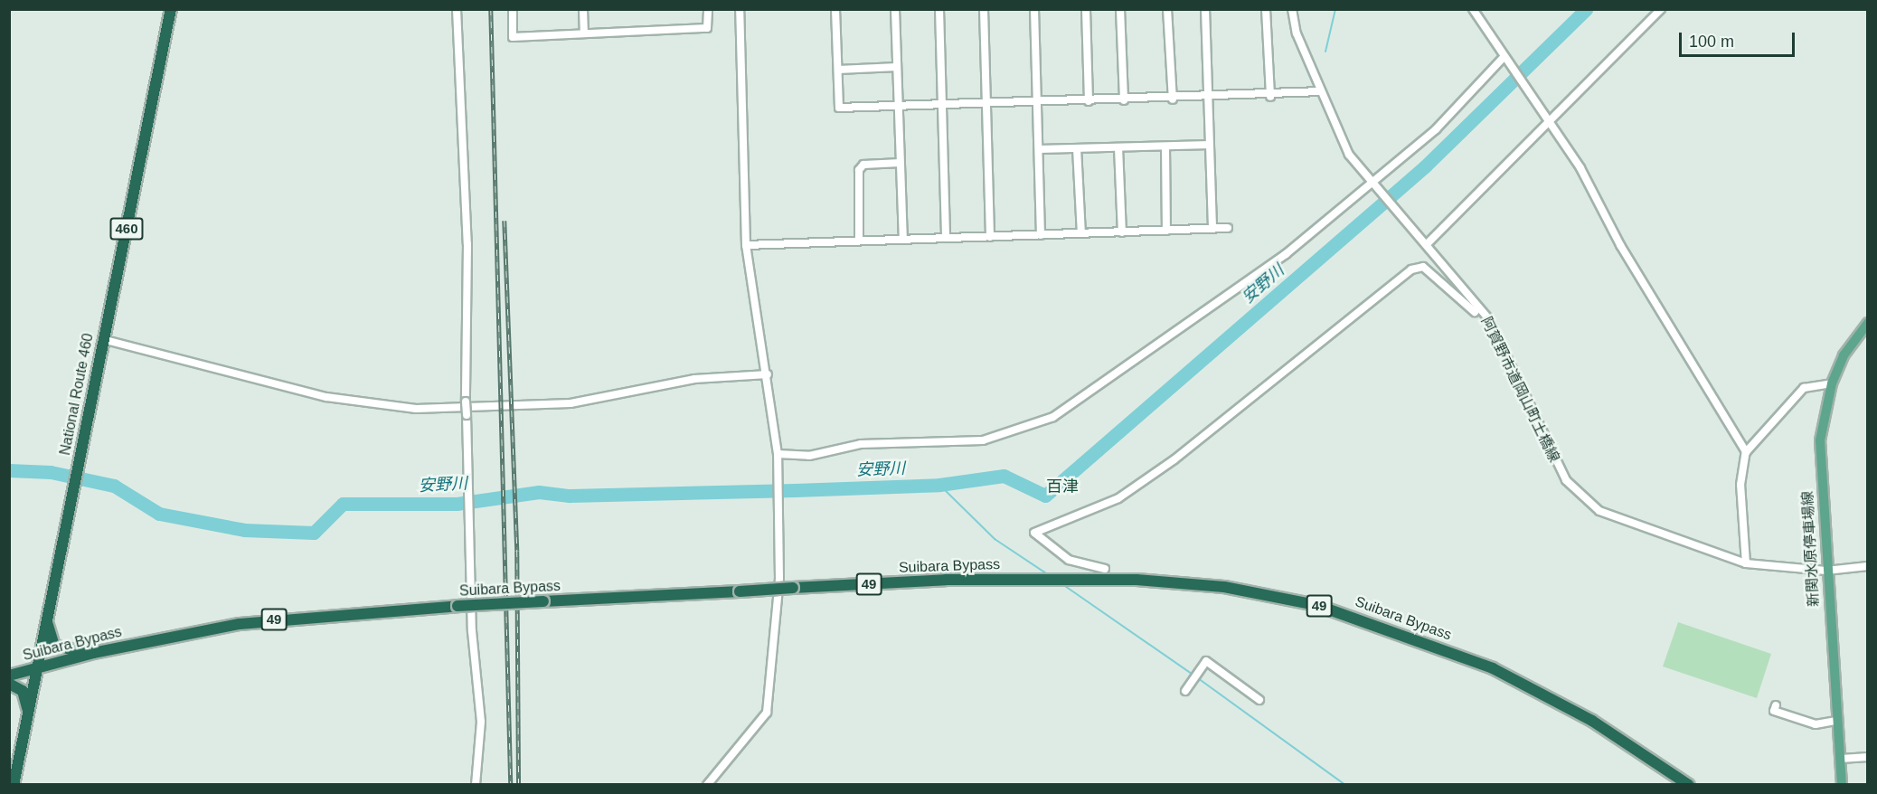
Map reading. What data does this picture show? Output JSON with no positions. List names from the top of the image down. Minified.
{"streets":{"highway":["460","National Route 460","Suibara Bypass","49"],"main road":["新関水原停車場線"],"street":["阿賀野市道岡山町土橋線"]},"crossings":[["阿賀野市道岡山町土橋線","新関水原停車場線"],["National Route 460","Suibara Bypass"]],"districts":["百津"],"water":["安野川"],"scale_bar":"100 m"}
